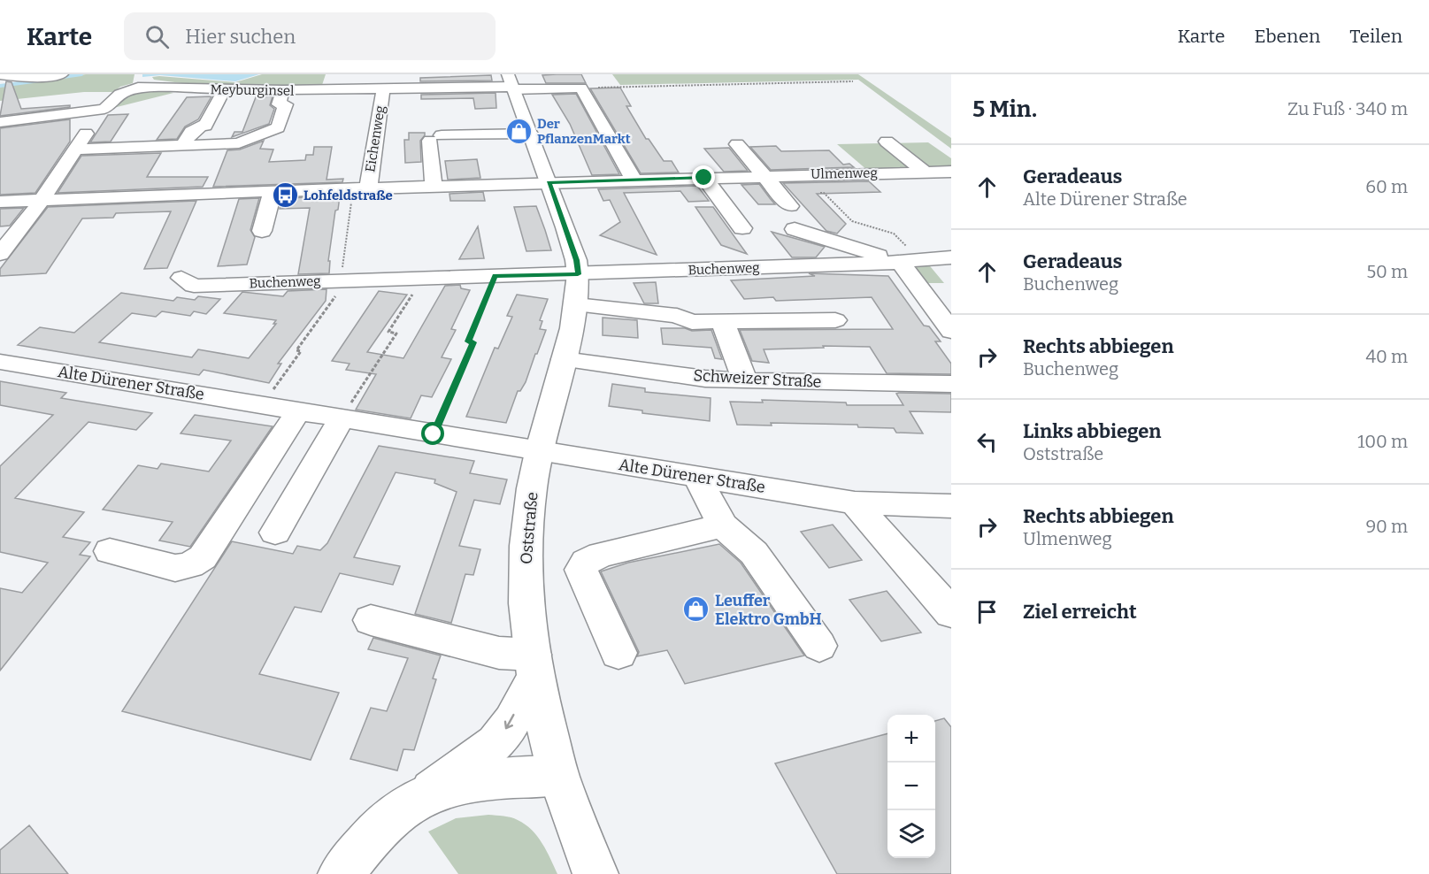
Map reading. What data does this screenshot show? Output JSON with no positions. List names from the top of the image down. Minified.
{"streets":{"street":["Meyburginsel","Eichenweg","Ulmenweg","Buchenweg","Schweizer Straße","Alte Dürener Straße","Oststraße"]},"crossings":[["Meyburginsel","Eichenweg"],["Meyburginsel","Oststraße"],["Ulmenweg","Oststraße"],["Buchenweg","Oststraße"],["Schweizer Straße","Oststraße"],["Alte Dürener Straße","Oststraße"]],"places":{"shop":["Der PflanzenMarkt","Leuffer Elektro GmbH"],"bus stop":["Lohfeldstraße"]},"page":{"header":"Karte","search":"Hier suchen","nav":["Karte","Ebenen","Teilen"],"heading":["5 Min.","Zu Fuß · 340 m"],"list":[["Geradeaus","Alte Dürener Straße","60 m"],["Geradeaus","Buchenweg","50 m"],["Rechts abbiegen","Buchenweg","40 m"],["Links abbiegen","Oststraße","100 m"],["Rechts abbiegen","Ulmenweg","90 m"],"Ziel erreicht"],"map_buttons":["+","−"]}}
